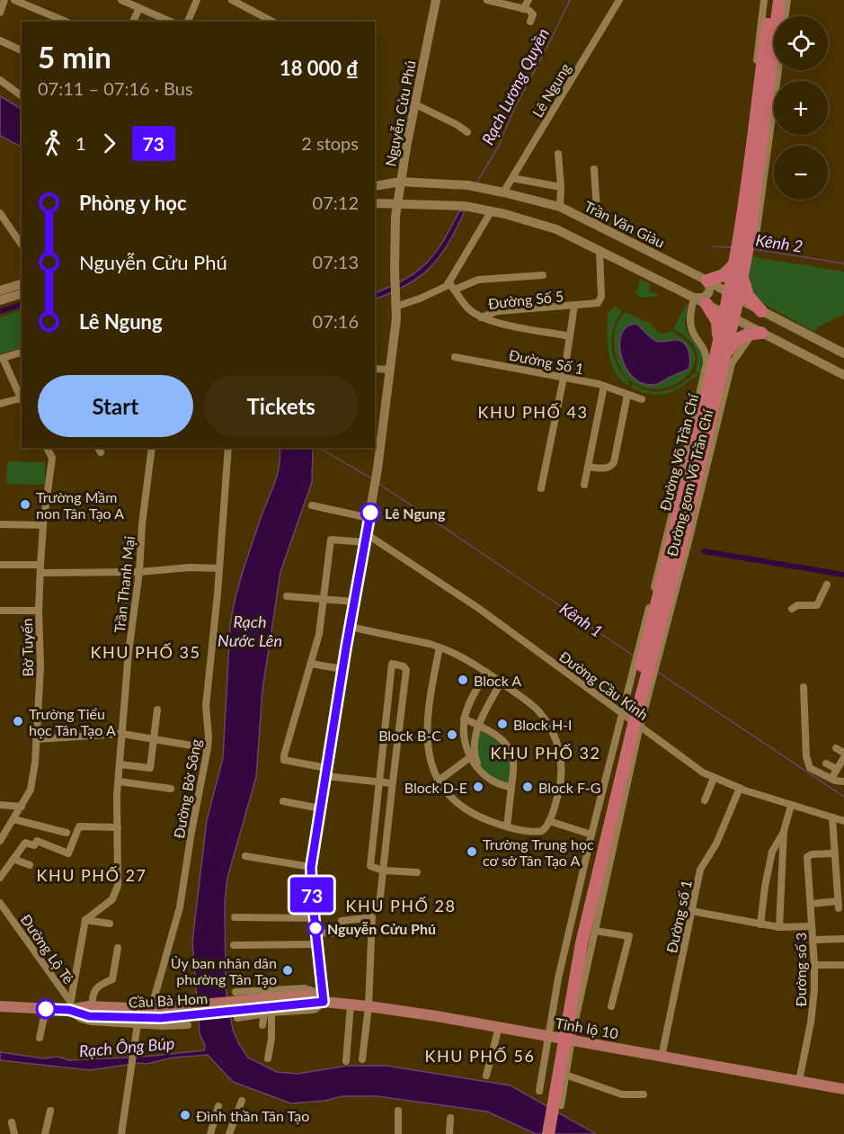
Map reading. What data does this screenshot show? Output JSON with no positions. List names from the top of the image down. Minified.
{"streets":{"highway":["Đường Võ Trần Chí"],"main road":["Nguyễn Cửu Phú","Trần Văn Giàu","Cầu Bà Hom","Tỉnh lộ 10"],"street":["Lê Ngung","Đường Số 5","Đường Số 1","Đường gom Võ Trần Chí","Trần Thanh Mại","Bờ Tuyến","Đường Cầu Kinh","Đường Bờ Sông","Đường số 1","Đường Lộ Tẻ","Đường số 3"]},"crossings":[["Lê Ngung","Trần Văn Giàu"],["Nguyễn Cửu Phú","Trần Văn Giàu"],["Nguyễn Cửu Phú","Đường Cầu Kinh"],["Nguyễn Cửu Phú","Tỉnh lộ 10"],["Trần Văn Giàu","Đường Võ Trần Chí"],["Đường Võ Trần Chí","Đường gom Võ Trần Chí"],["Đường Cầu Kinh","Đường số 1"],["Đường Bờ Sông","Cầu Bà Hom"],["Đường số 1","Tỉnh lộ 10"],["Đường số 3","Tỉnh lộ 10"],["Cầu Bà Hom","Tỉnh lộ 10"]],"districts":["KHU PHỐ 43","KHU PHỐ 35","KHU PHỐ 32","KHU PHỐ 27","KHU PHỐ 28","KHU PHỐ 56"],"water":["Rạch Lương Quyền","Kênh 2","Kênh 1","Rạch Nước Lên","Rạch Ông Búp"],"places":["Trường Mầm non Tân Tạo A","Lê Ngung","Block A","Trường Tiểu học Tân Tạo A","Block H-I","Block B-C","Block D-E","Block F-G","Trường Trung học cơ sở Tân Tạo A","Nguyễn Cửu Phú","Ủy ban nhân dân phường Tân Tạo","Đình thần Tân Tạo"],"lines":["bus line 73"],"page":{"on_map":"73","map_buttons":["+","−"],"heading":["5 min","07:11 – 07:16 · Bus","18 000 ₫"],"legs":["1","73","2 stops"],"list":[{"name":"Phòng y học","value":"07:12"},{"name":"Nguyễn Cửu Phú","value":"07:13"},{"name":"Lê Ngung","value":"07:16"}],"buttons":["Start","Tickets"]}}
